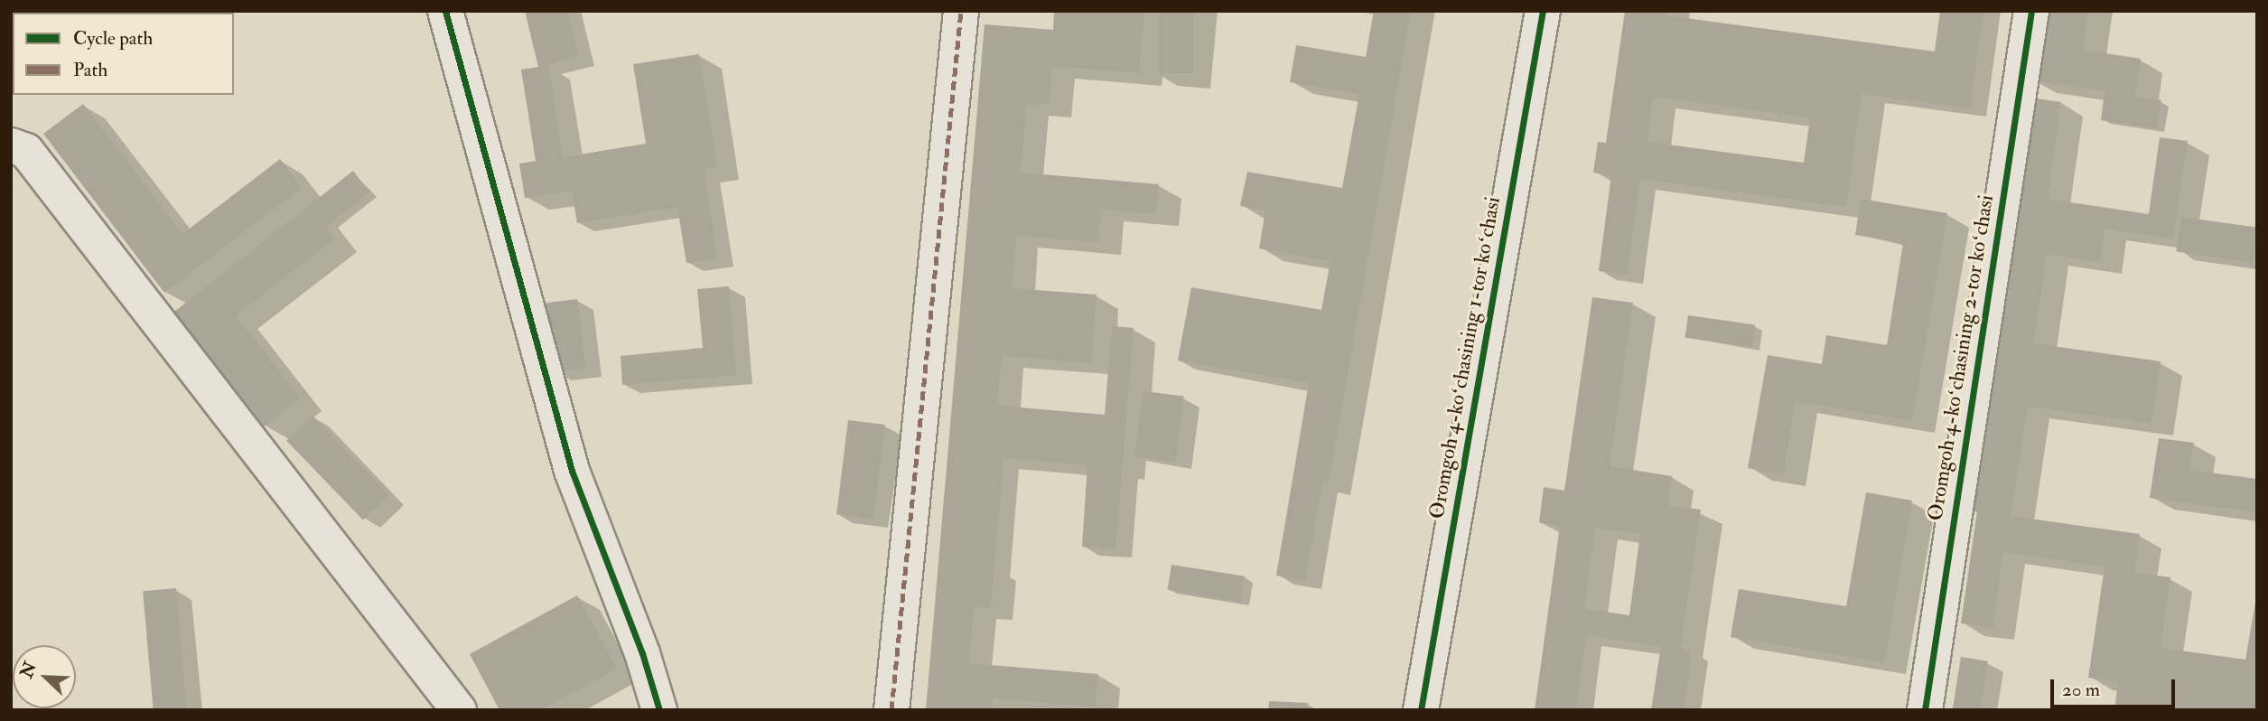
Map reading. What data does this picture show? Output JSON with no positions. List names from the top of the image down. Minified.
{"streets":{"street":["Oromgoh 4-koʻchasining 1-tor koʻchasi","Oromgoh 4-koʻchasining 2-tor koʻchasi"]},"legend":["Cycle path","Path"],"scale_bar":"20 m","north":"top left"}
